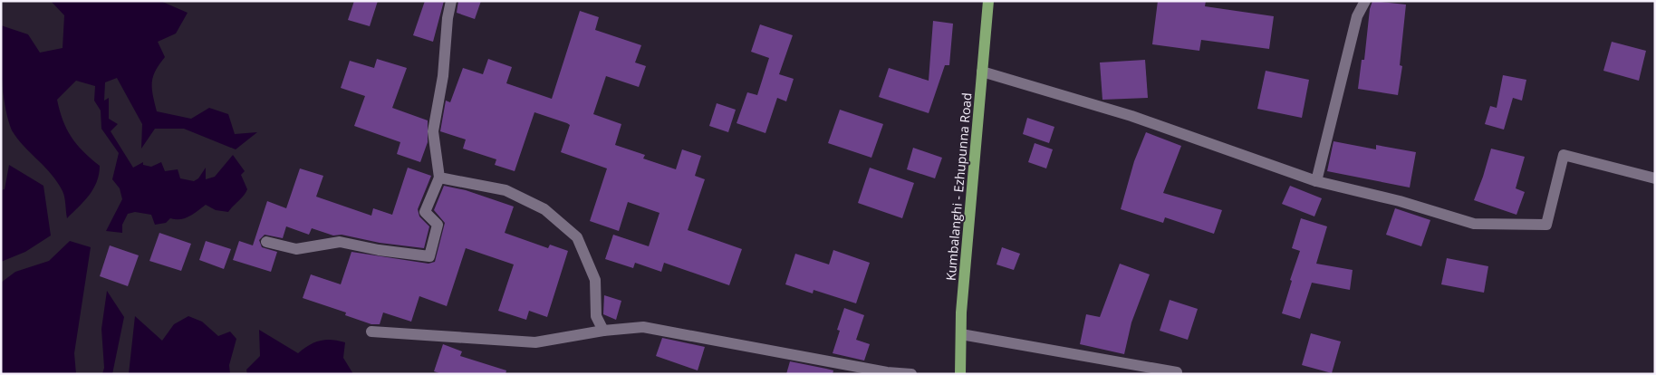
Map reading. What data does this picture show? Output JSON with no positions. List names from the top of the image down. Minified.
{"streets":{"main road":["Kumbalanghi - Ezhupunna Road"]}}
